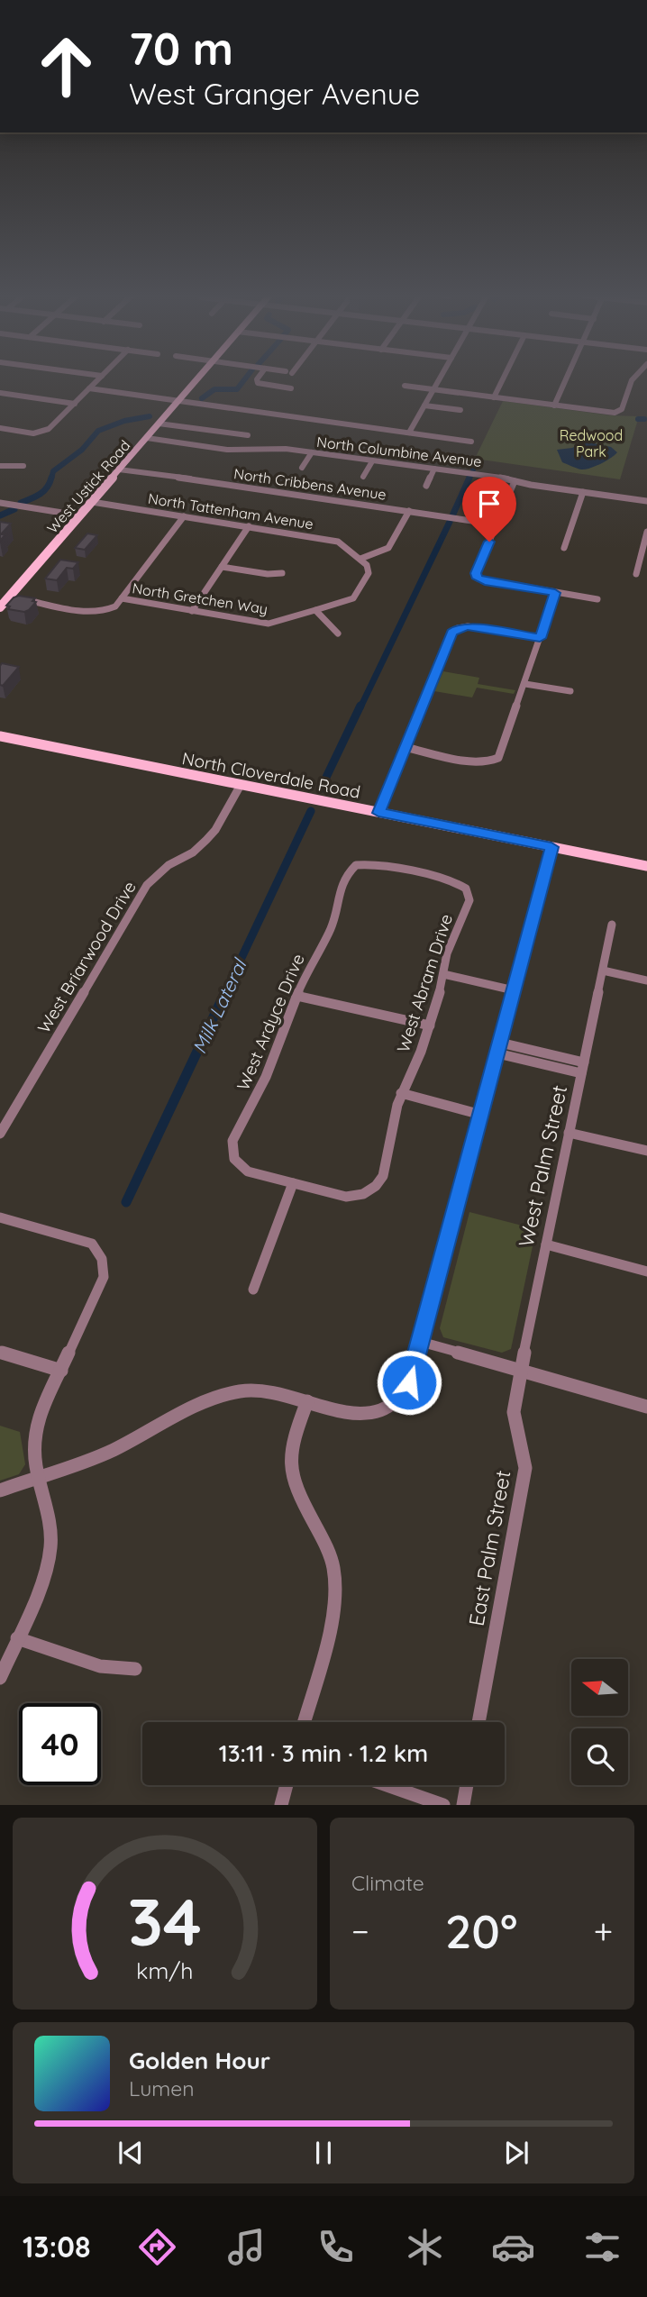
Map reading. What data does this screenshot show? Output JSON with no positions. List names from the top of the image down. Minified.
{"streets":{"main road":["West Ustick Road","North Cloverdale Road"],"street":["North Columbine Avenue","North Cribbens Avenue","North Tattenham Avenue","North Gretchen Way","West Briarwood Drive","West Abram Drive","West Ardyce Drive","West Palm Street","East Palm Street"]},"crossings":[["North Columbine Avenue","West Ustick Road"],["North Cribbens Avenue","West Ustick Road"],["West Ustick Road","North Tattenham Avenue"],["West Ustick Road","North Gretchen Way"],["North Tattenham Avenue","North Gretchen Way"],["North Cloverdale Road","West Briarwood Drive"],["West Abram Drive","West Ardyce Drive"],["West Palm Street","East Palm Street"]],"water":["Milk Lateral"],"parks":["Redwood Park"],"north":"left","page":{"turn":["70 m","West Granger Avenue"],"limit":"40","trip":"13:11 · 3 min · 1.2 km","tile":"Climate","heat":["−","20°","+"],"song":["Golden Hour","Lumen"],"tabs":"13:08","gauge":["34","km/h"]}}
